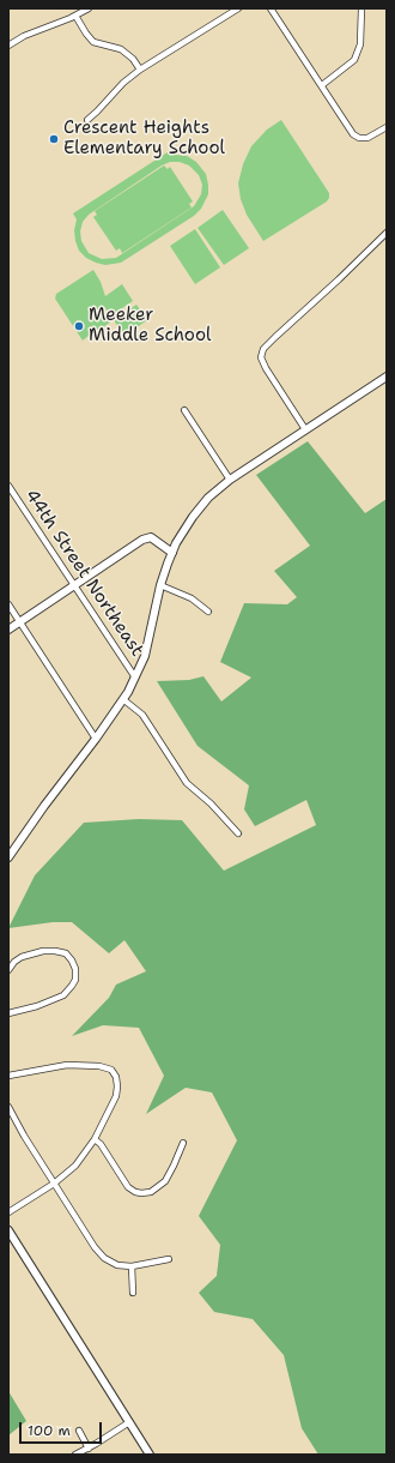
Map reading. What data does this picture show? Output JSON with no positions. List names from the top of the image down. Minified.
{"streets":{"street":["44th Street Northeast"]},"places":["Crescent Heights Elementary School","Meeker Middle School"],"scale_bar":"100 m"}
